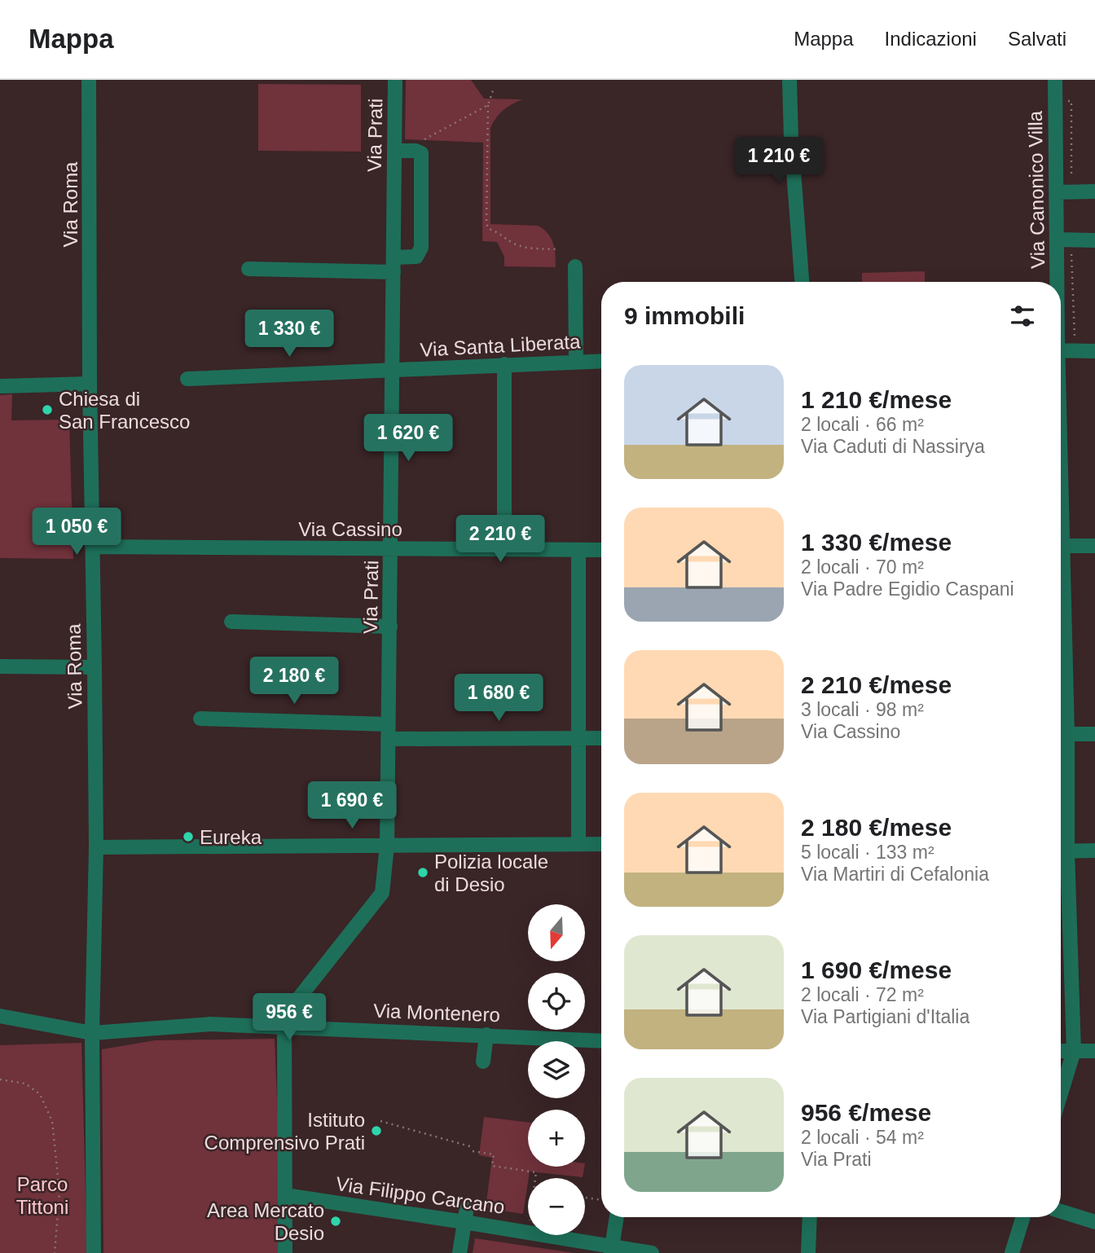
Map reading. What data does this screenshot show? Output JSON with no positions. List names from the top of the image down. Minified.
{"streets":{"street":["Via Prati","Via Canonico Villa","Via Roma","Via Santa Liberata","Via Cassino","Via Montenero","Via Filippo Carcano"]},"crossings":[["Via Prati","Via Santa Liberata"],["Via Prati","Via Cassino"],["Via Prati","Via Montenero"],["Via Prati","Via Filippo Carcano"],["Via Roma","Via Cassino"],["Via Roma","Via Montenero"]],"parks":["Parco Tittoni"],"places":["Chiesa di San Francesco","Eureka","Polizia locale di Desio","Istituto Comprensivo Prati","Area Mercato Desio"],"north":"bottom","page":{"header":"Mappa","nav":["Mappa","Indicazioni","Salvati"],"price":["1 210 €","1 330 €","1 620 €","1 050 €","2 210 €","2 180 €","1 680 €","1 690 €","956 €"],"heading":"9 immobili","list":[{"name":"1 210 €/mese","note":"2 locali · 66 m² · Via Caduti di Nassirya"},{"name":"1 330 €/mese","note":"2 locali · 70 m² · Via Padre Egidio Caspani"},{"name":"2 210 €/mese","note":"3 locali · 98 m² · Via Cassino"},{"name":"2 180 €/mese","note":"5 locali · 133 m² · Via Martiri di Cefalonia"},{"name":"1 690 €/mese","note":"2 locali · 72 m² · Via Partigiani d'Italia"},{"name":"956 €/mese","note":"2 locali · 54 m² · Via Prati"}],"map_buttons":["+","−"]}}
